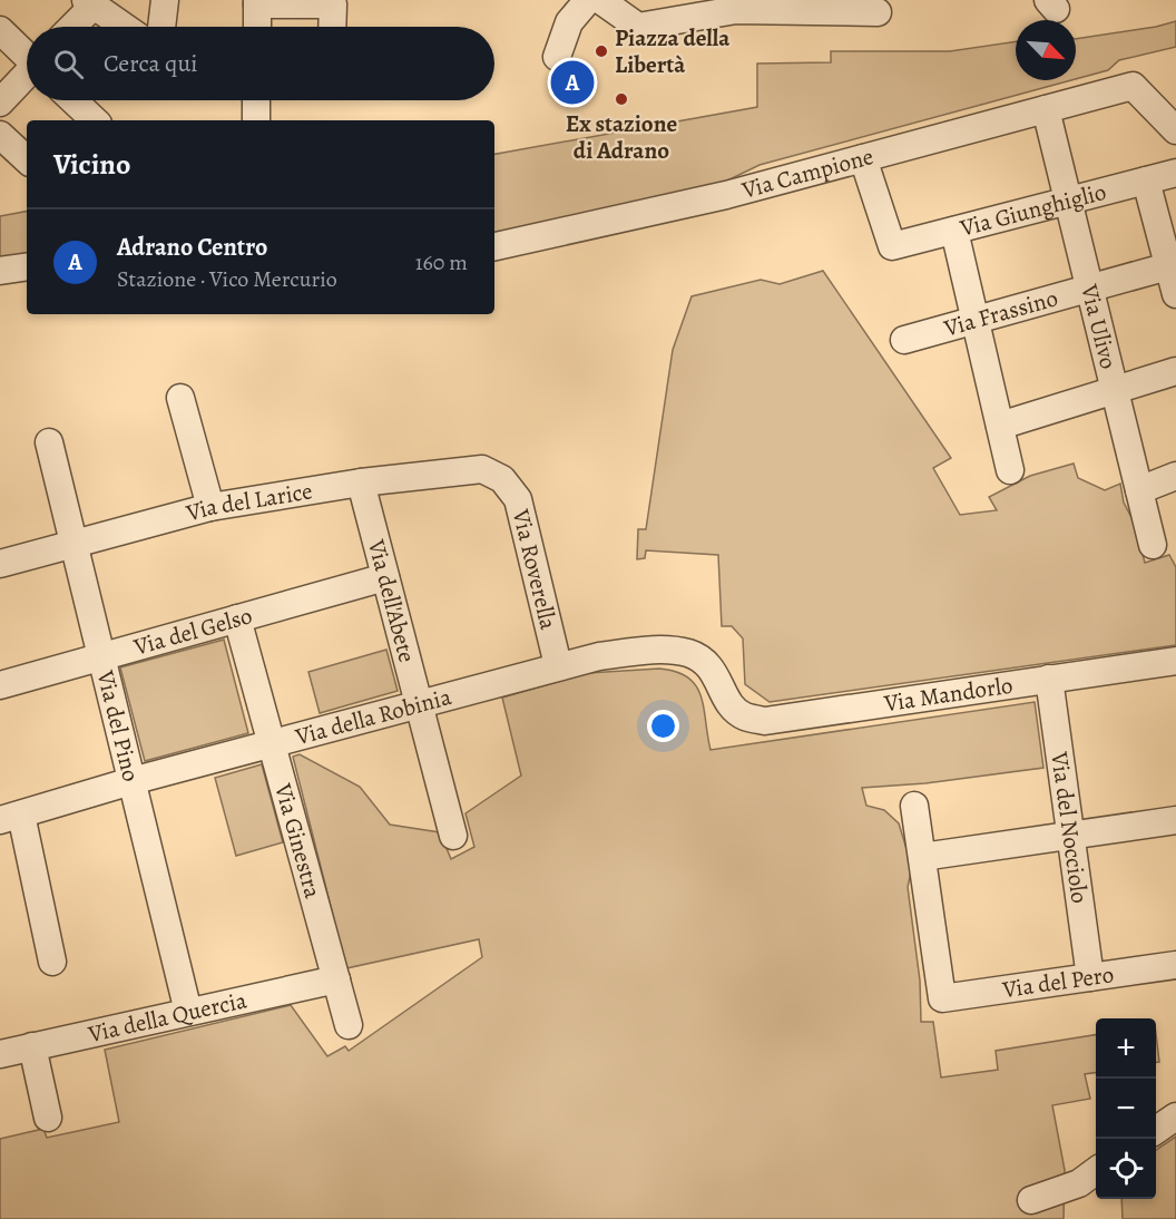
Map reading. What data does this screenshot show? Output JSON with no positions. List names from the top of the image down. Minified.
{"streets":{"street":["Via Campione","Via Giunghiglio","Via Frassino","Via Ulivo","Via del Larice","Via Roverella","Via dell'Abete","Via del Gelso","Via Mandorlo","Via della Robinia","Via del Pino","Via del Nocciolo","Via Ginestra","Via del Pero","Via della Quercia"]},"crossings":[["Via Campione","Via Giunghiglio"],["Via Campione","Via Ulivo"],["Via Giunghiglio","Via Ulivo"],["Via Frassino","Via Ulivo"],["Via del Larice","Via Roverella"],["Via del Larice","Via dell'Abete"],["Via del Larice","Via del Pino"],["Via Roverella","Via della Robinia"],["Via dell'Abete","Via del Gelso"],["Via dell'Abete","Via della Robinia"],["Via del Gelso","Via del Pino"],["Via del Gelso","Via Ginestra"],["Via Mandorlo","Via della Robinia"],["Via Mandorlo","Via del Nocciolo"],["Via della Robinia","Via del Pino"],["Via della Robinia","Via Ginestra"],["Via del Pino","Via della Quercia"],["Via del Nocciolo","Via del Pero"],["Via Ginestra","Via della Quercia"]],"places":["Piazza della Libertà","Ex stazione di Adrano"],"north":"bottom right","page":{"search":"Cerca qui","pins":"A","heading":"Vicino","list":[{"mark":"A","name":"Adrano Centro","note":"Stazione · Vico Mercurio","value":"160 m"}],"map_buttons":["+","−"]}}
